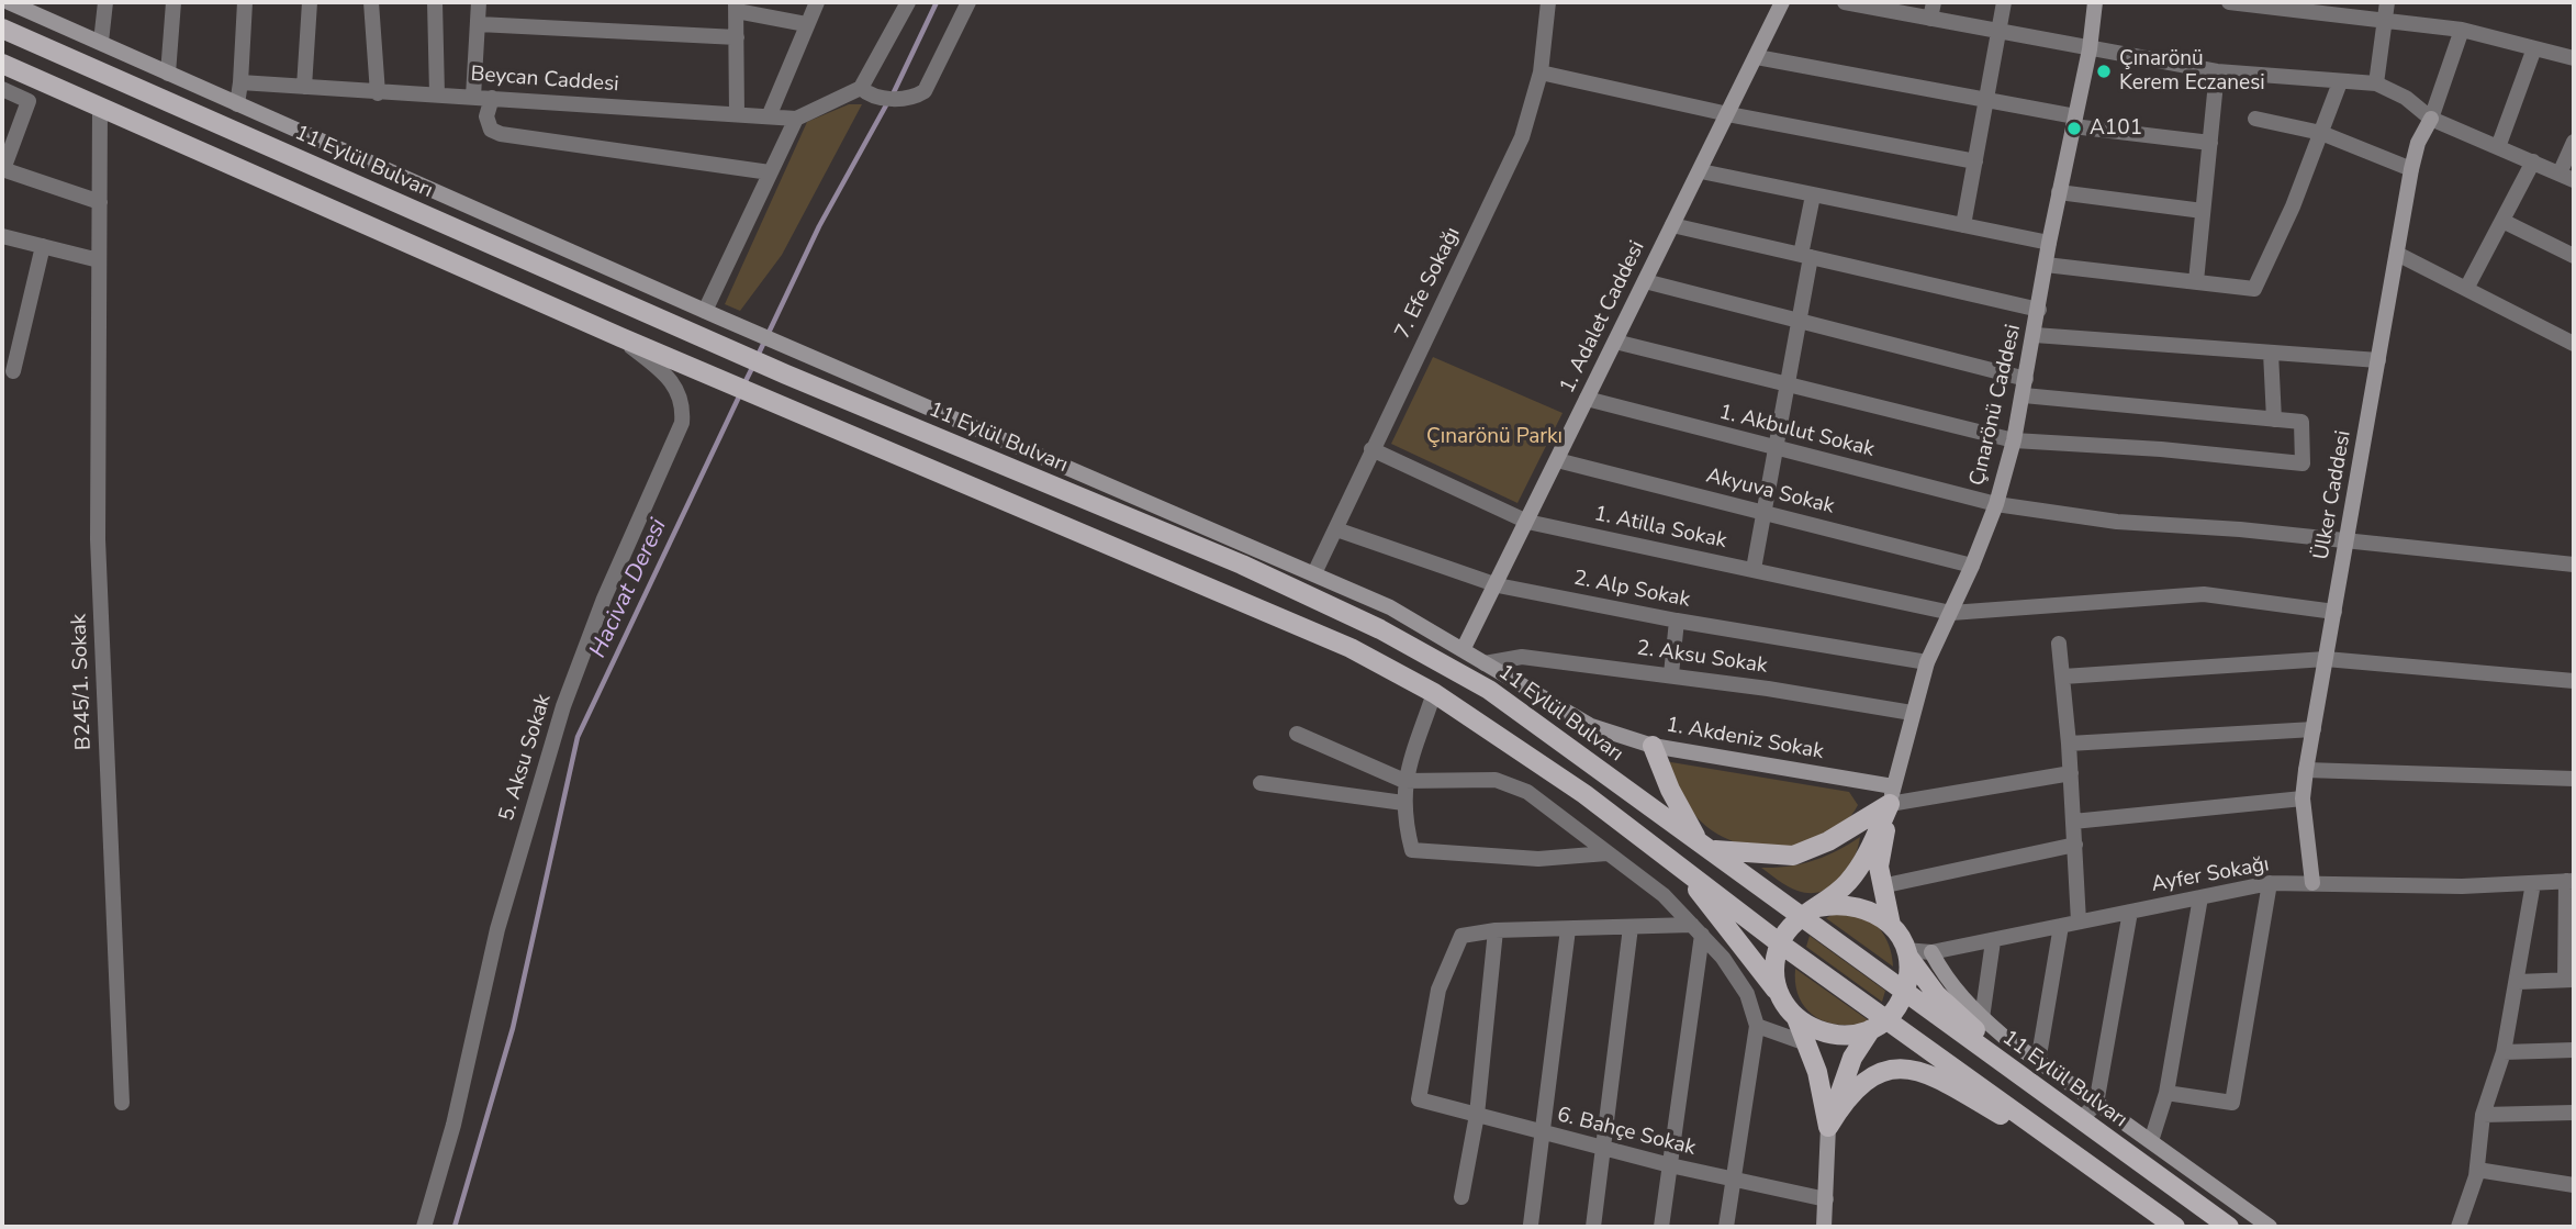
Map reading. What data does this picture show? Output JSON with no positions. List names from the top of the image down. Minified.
{"streets":{"main road":["11 Eylül Bulvarı","1. Adalet Caddesi","Çınarönü Caddesi","Ülker Caddesi","1. Akdeniz Sokak"],"street":["Beycan Caddesi","7. Efe Sokağı","1. Akbulut Sokak","Akyuva Sokak","1. Atilla Sokak","2. Alp Sokak","2. Aksu Sokak","B245/1. Sokak","5. Aksu Sokak","Ayfer Sokağı","6. Bahçe Sokak"]},"crossings":[["7. Efe Sokağı","1. Atilla Sokak"],["7. Efe Sokağı","2. Alp Sokak"],["7. Efe Sokağı","1. Akdeniz Sokak"],["1. Adalet Caddesi","1. Akbulut Sokak"],["1. Adalet Caddesi","Akyuva Sokak"],["1. Adalet Caddesi","1. Atilla Sokak"],["1. Adalet Caddesi","2. Alp Sokak"],["1. Adalet Caddesi","1. Akdeniz Sokak"],["Çınarönü Caddesi","1. Akbulut Sokak"],["Çınarönü Caddesi","Akyuva Sokak"],["Çınarönü Caddesi","1. Atilla Sokak"],["Çınarönü Caddesi","2. Alp Sokak"],["Çınarönü Caddesi","2. Aksu Sokak"],["Çınarönü Caddesi","1. Akdeniz Sokak"],["1. Akbulut Sokak","Ülker Caddesi"],["Ülker Caddesi","1. Atilla Sokak"],["Ülker Caddesi","Ayfer Sokağı"],["2. Aksu Sokak","1. Akdeniz Sokak"]],"water":["Hacivat Deresi"],"parks":["Çınarönü Parkı"],"places":["Çınarönü Kerem Eczanesi","A101"]}
